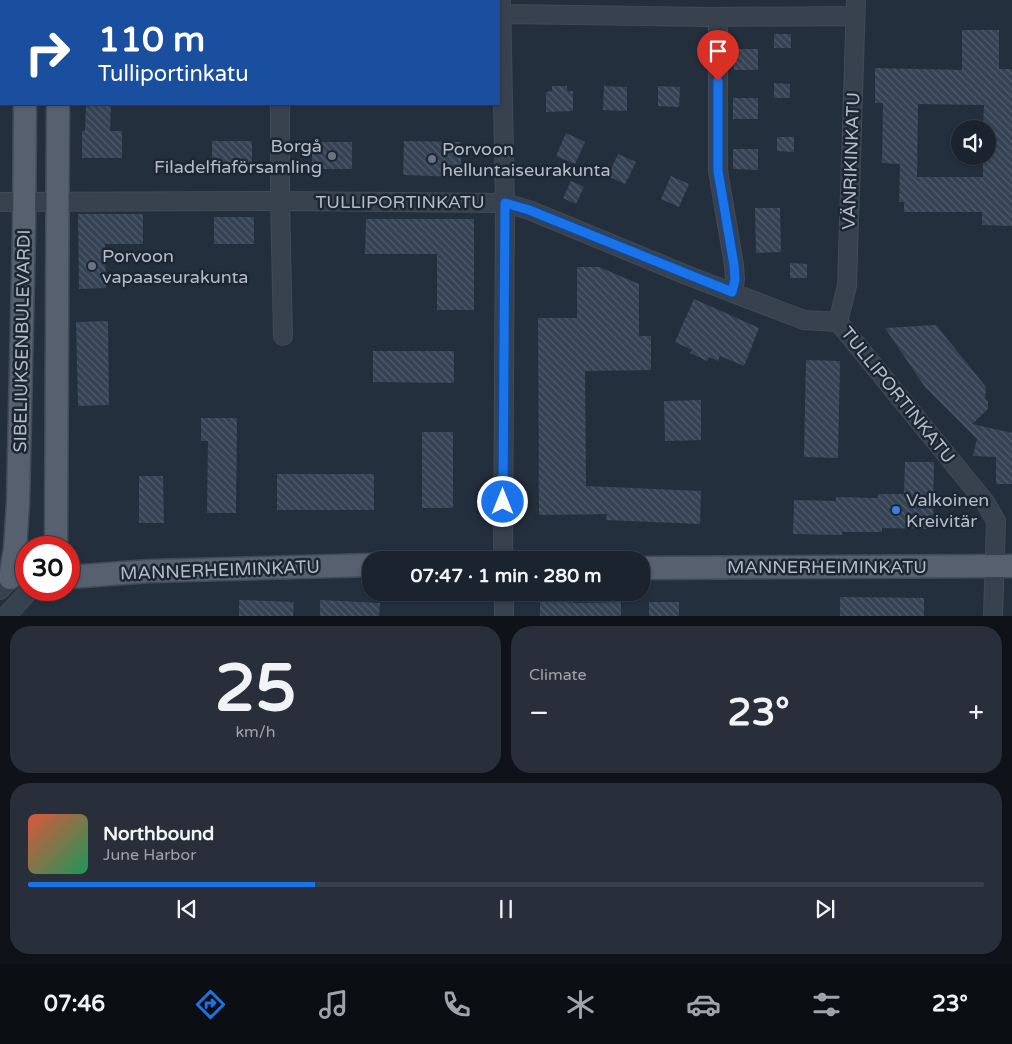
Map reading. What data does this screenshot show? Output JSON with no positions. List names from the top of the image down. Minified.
{"streets":{"main road":["SIBELIUKSENBULEVARDI","MANNERHEIMINKATU"],"street":["VÄNRIKINKATU","TULLIPORTINKATU"]},"crossings":[["VÄNRIKINKATU","TULLIPORTINKATU"],["TULLIPORTINKATU","SIBELIUKSENBULEVARDI"],["TULLIPORTINKATU","MANNERHEIMINKATU"]],"places":["Borgå Filadelfiaförsamling","Porvoon helluntaiseurakunta","Porvoon vapaaseurakunta","Valkoinen Kreivitär"],"page":{"turn":["110 m","Tulliportinkatu"],"limit":"30","trip":"07:47 · 1 min · 280 m","tile":[["25","km/h"],"Climate"],"heat":["−","23°","+"],"song":["Northbound","June Harbor"],"tabs":["07:46","23°"]}}
